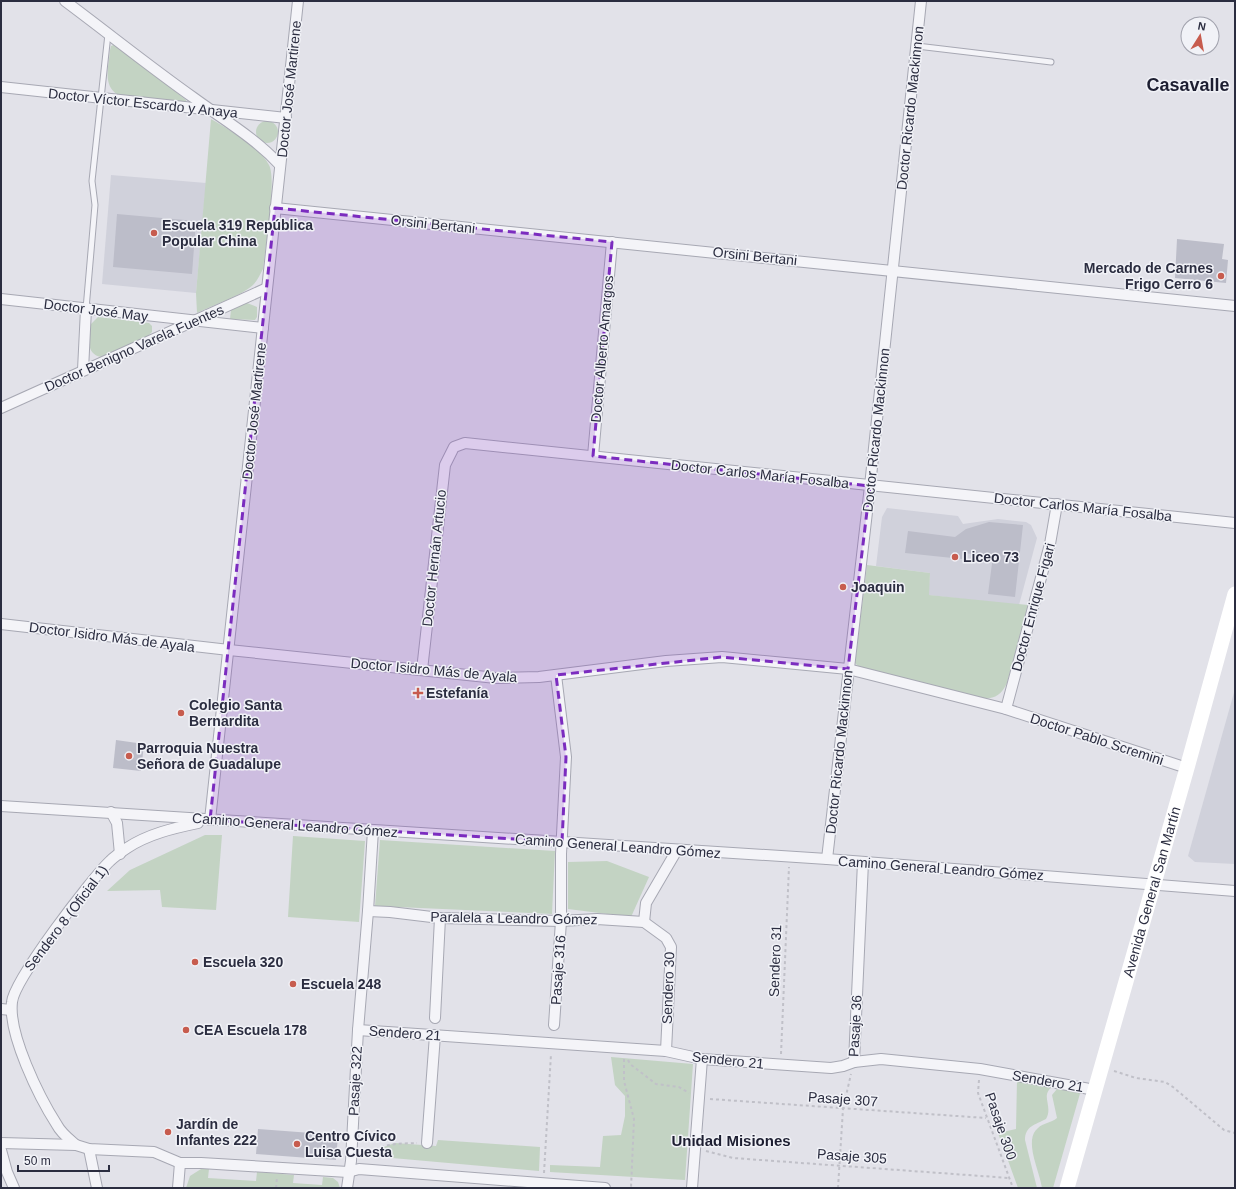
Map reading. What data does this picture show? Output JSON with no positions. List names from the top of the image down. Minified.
{"streets":{"main road":["Avenida General San Martín"],"street":["Doctor José Martirene","Doctor Víctor Escardo y Anaya","Doctor Ricardo Mackinnon","Orsini Bertani","Doctor José May","Doctor Benigno Varela Fuentes","Doctor Alberto Amargos","Doctor Carlos María Fosalba","Doctor Hernán Artucio","Doctor Enrique Figari","Doctor Isidro Más de Ayala","Doctor Pablo Scremini","Camino General Leandro Gómez","Sendero 8 (Oficial 1)","Paralela a Leandro Gómez","Pasaje 316","Sendero 30","Pasaje 36","Sendero 21","Pasaje 322"],"path":["Sendero 31","Pasaje 307","Pasaje 300","Pasaje 305"]},"crossings":[["Doctor José Martirene","Doctor Víctor Escardo y Anaya"],["Doctor José Martirene","Orsini Bertani"],["Doctor José Martirene","Doctor José May"],["Doctor José Martirene","Doctor Benigno Varela Fuentes"],["Doctor José Martirene","Doctor Isidro Más de Ayala"],["Doctor José Martirene","Camino General Leandro Gómez"],["Doctor José Martirene","Sendero 8 (Oficial 1)"],["Doctor Ricardo Mackinnon","Orsini Bertani"],["Doctor Ricardo Mackinnon","Doctor Carlos María Fosalba"],["Doctor Ricardo Mackinnon","Doctor Isidro Más de Ayala"],["Doctor Ricardo Mackinnon","Camino General Leandro Gómez"],["Orsini Bertani","Doctor Alberto Amargos"],["Doctor José May","Doctor Benigno Varela Fuentes"],["Doctor Alberto Amargos","Doctor Carlos María Fosalba"],["Doctor Carlos María Fosalba","Doctor Hernán Artucio"],["Doctor Carlos María Fosalba","Doctor Enrique Figari"],["Doctor Hernán Artucio","Doctor Isidro Más de Ayala"],["Doctor Enrique Figari","Doctor Isidro Más de Ayala"],["Doctor Enrique Figari","Doctor Pablo Scremini"],["Doctor Isidro Más de Ayala","Doctor Pablo Scremini"],["Doctor Isidro Más de Ayala","Pasaje 316"],["Doctor Pablo Scremini","Avenida General San Martín"],["Camino General Leandro Gómez","Avenida General San Martín"],["Camino General Leandro Gómez","Sendero 8 (Oficial 1)"],["Camino General Leandro Gómez","Sendero 31"],["Camino General Leandro Gómez","Pasaje 316"],["Camino General Leandro Gómez","Pasaje 36"],["Camino General Leandro Gómez","Pasaje 322"],["Avenida General San Martín","Sendero 21"],["Paralela a Leandro Gómez","Pasaje 316"],["Paralela a Leandro Gómez","Sendero 30"],["Paralela a Leandro Gómez","Pasaje 322"],["Sendero 31","Sendero 21"],["Sendero 30","Sendero 21"],["Pasaje 36","Sendero 21"],["Pasaje 36","Pasaje 307"],["Pasaje 36","Pasaje 305"],["Sendero 21","Pasaje 322"],["Sendero 21","Pasaje 300"],["Pasaje 307","Pasaje 300"],["Pasaje 300","Pasaje 305"]],"districts":["Casavalle","Unidad Misiones"],"places":{"other":["Escuela 319 República Popular China","Mercado de Carnes Frigo Cerro 6","Liceo 73","Joaquin","Colegio Santa Bernardita","Parroquia Nuestra Señora de Guadalupe","Escuela 320","Escuela 248","CEA Escuela 178","Jardín de Infantes 222","Centro Cívico Luisa Cuesta"],"health":["Estefanía"]},"scale_bar":"50 m","north":"top"}
